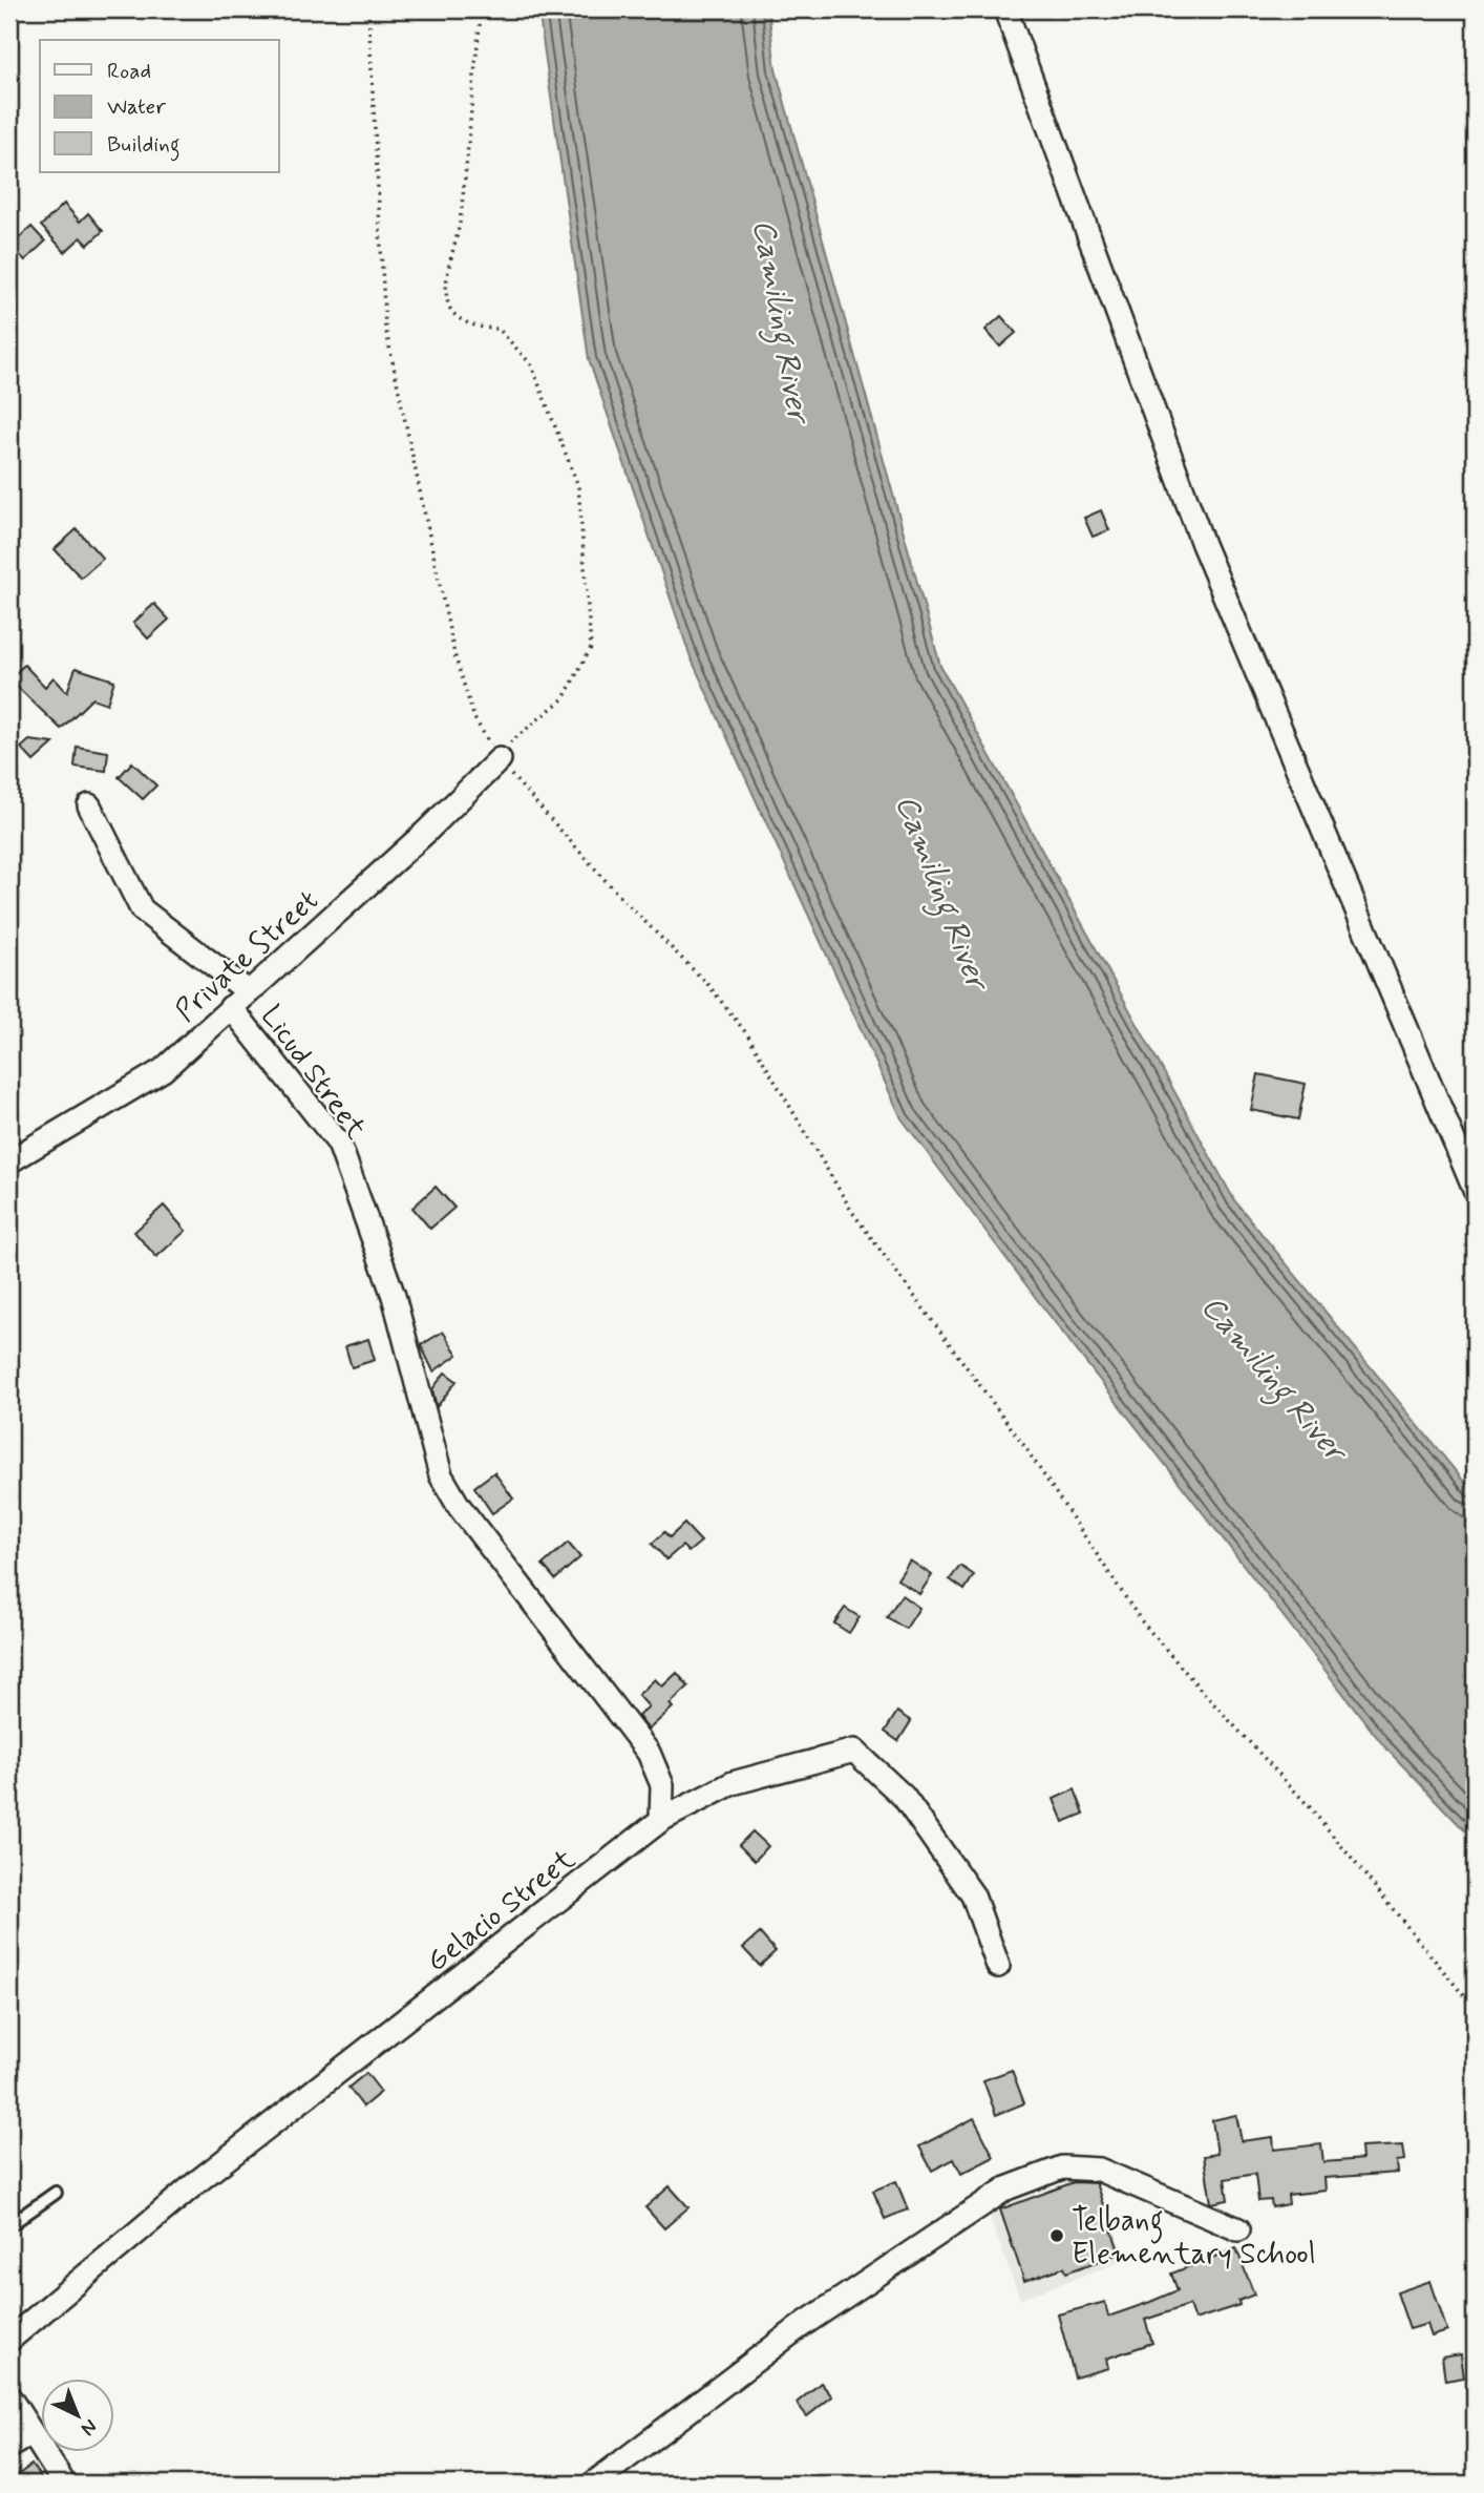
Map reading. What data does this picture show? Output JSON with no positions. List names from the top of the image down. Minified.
{"streets":{"street":["Private Street","Licud Street","Gelacio Street"]},"crossings":[["Private Street","Licud Street"],["Licud Street","Gelacio Street"]],"water":["Camiling River"],"places":["Telbang Elementary School"],"legend":["Road","Water","Building"],"north":"bottom right"}
